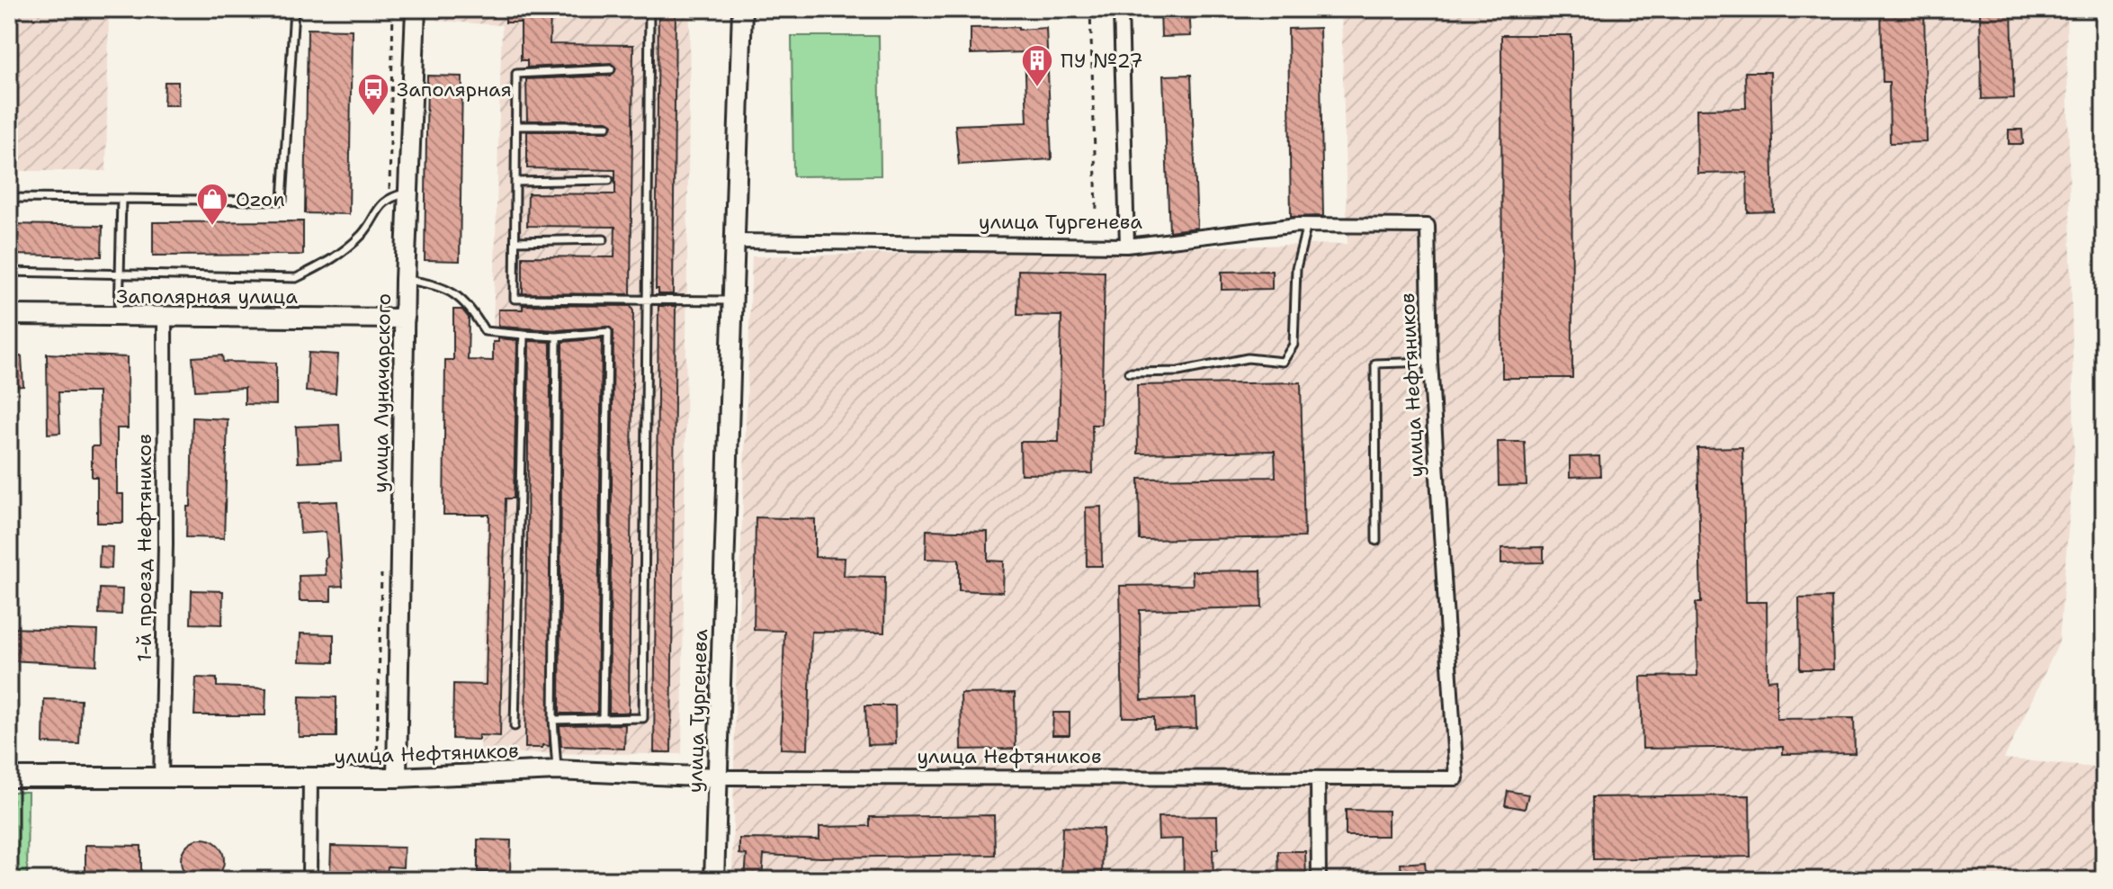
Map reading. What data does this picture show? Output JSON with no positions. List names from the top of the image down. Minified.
{"streets":{"street":["улица Тургенева","Заполярная улица","улица Нефтяников","улица Луначарского","1-й проезд Нефтяников"]},"crossings":[["улица Тургенева","улица Нефтяников"],["Заполярная улица","улица Луначарского"],["Заполярная улица","1-й проезд Нефтяников"],["улица Нефтяников","улица Луначарского"],["улица Нефтяников","1-й проезд Нефтяников"]],"places":{"building":["ПУ №27"],"bus stop":["Заполярная"],"shop":["Ozon"]}}
